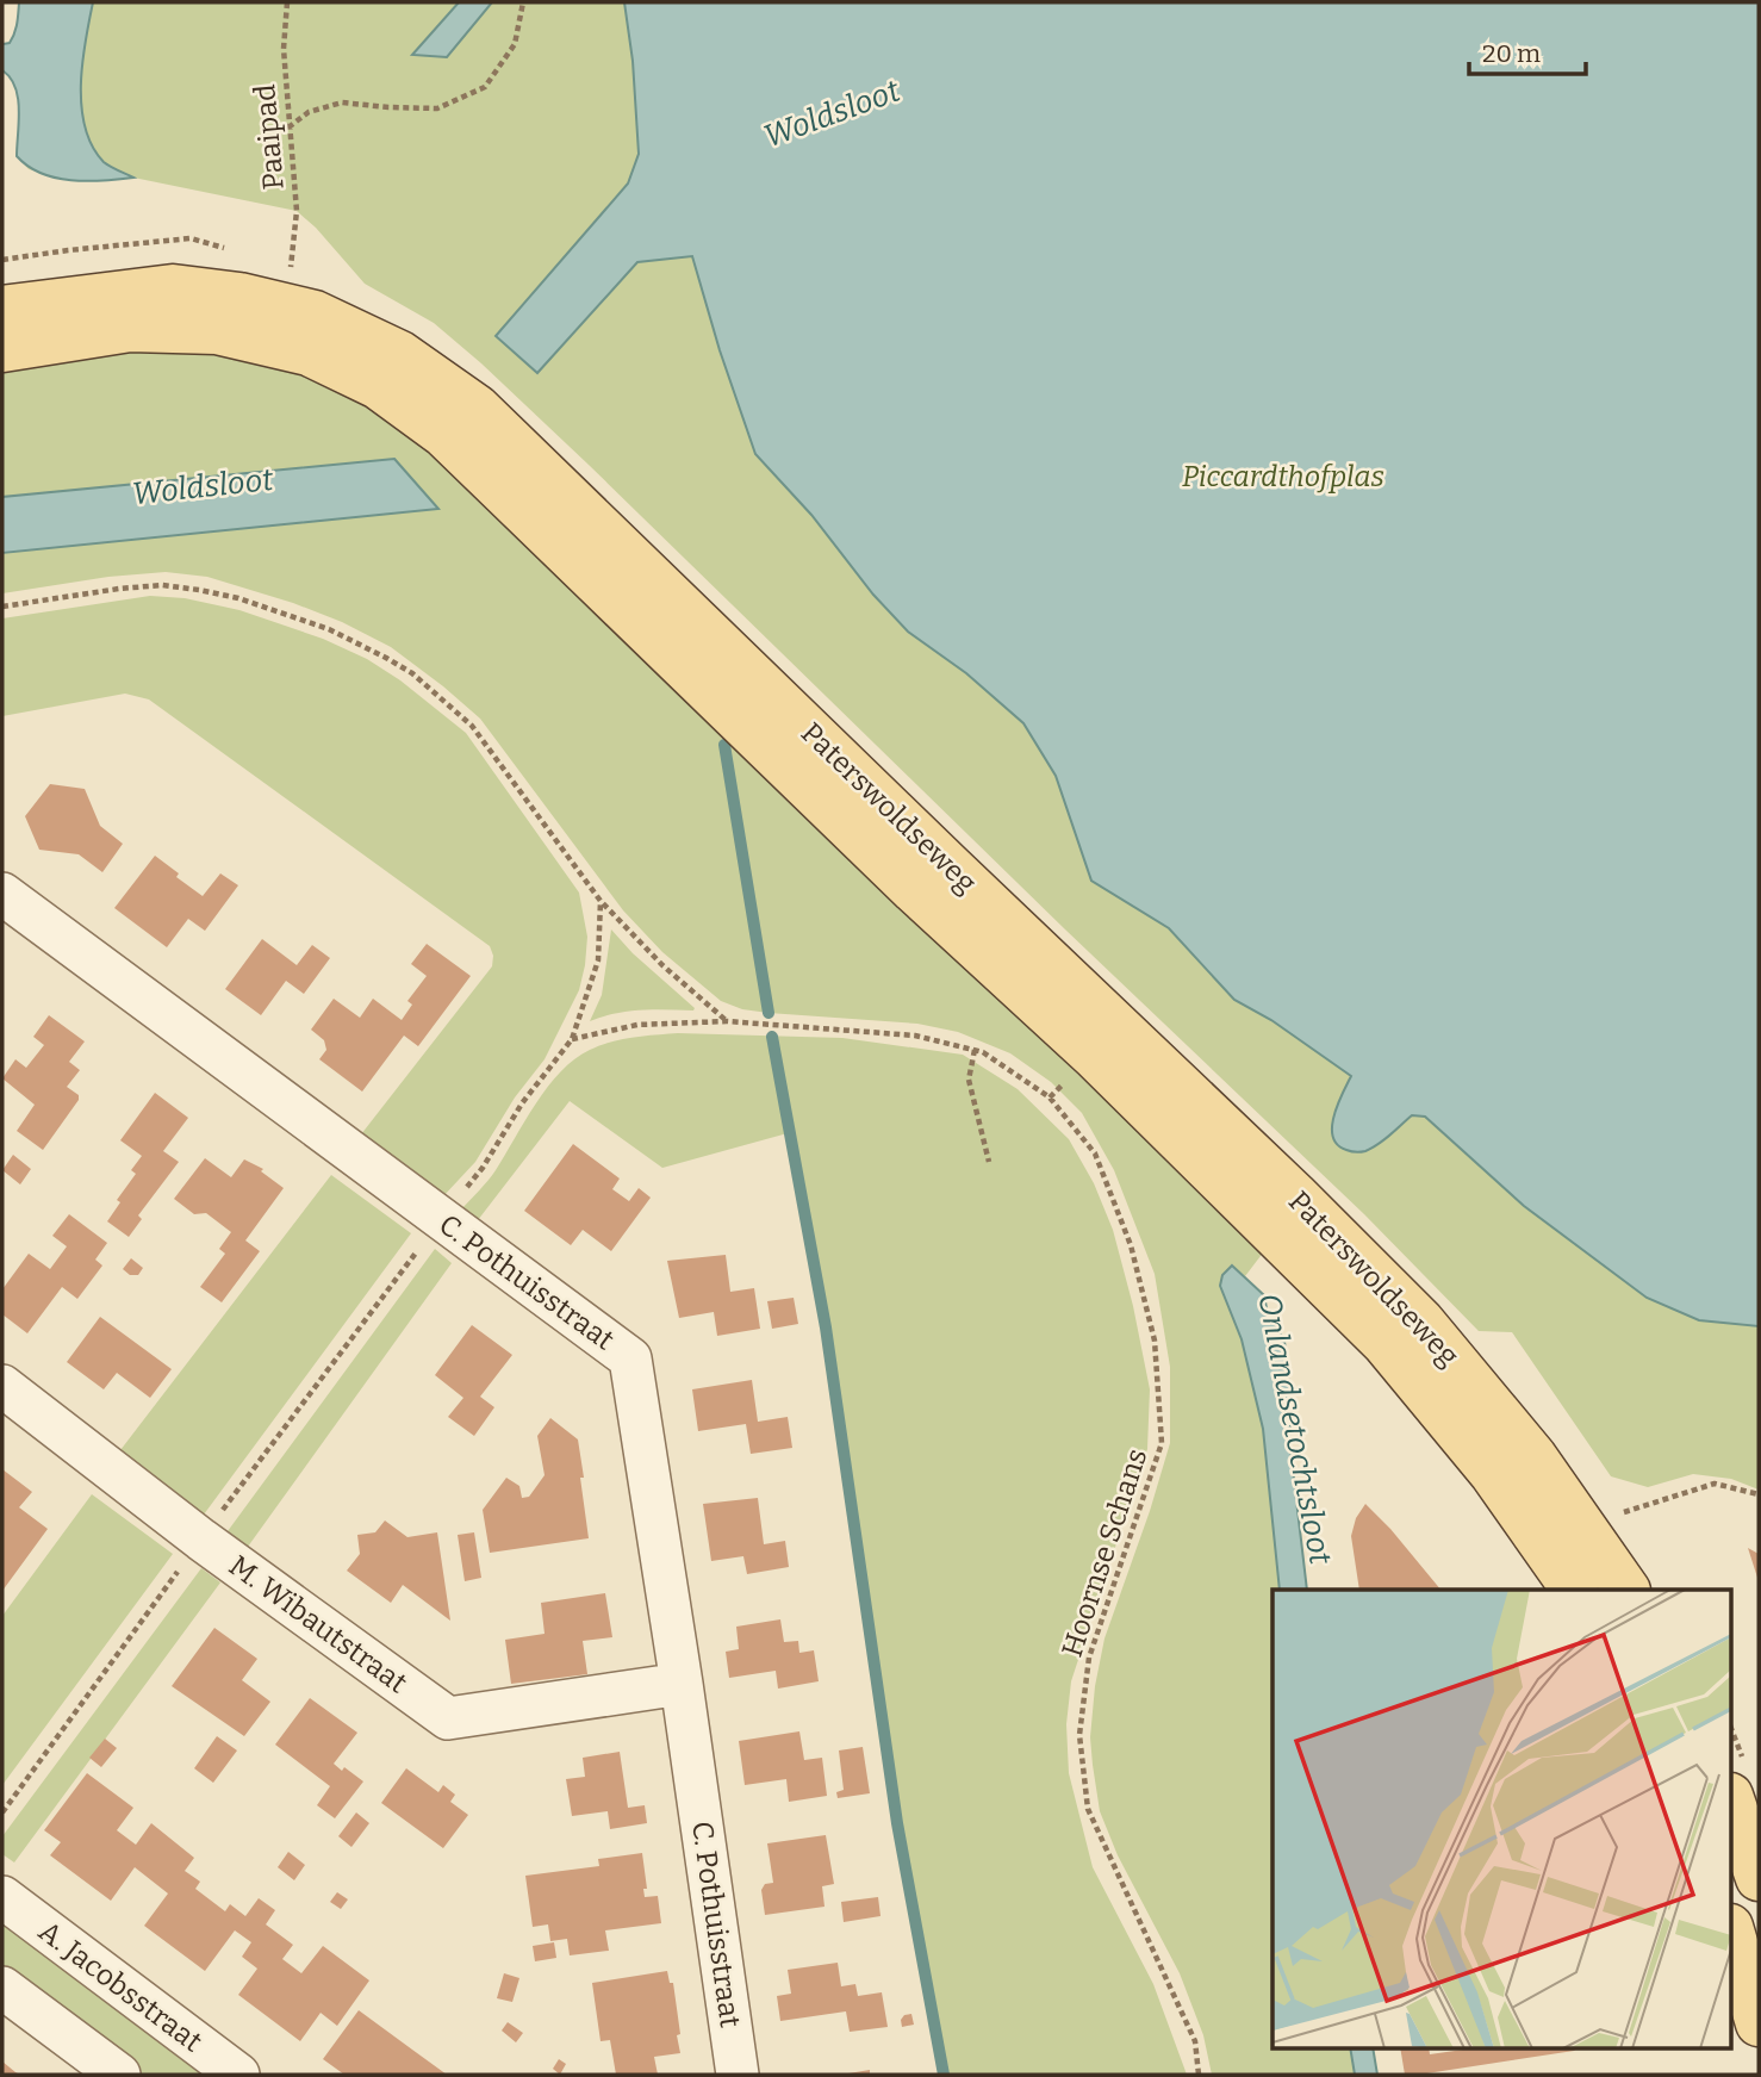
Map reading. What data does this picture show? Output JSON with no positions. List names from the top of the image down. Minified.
{"streets":{"main road":["Paterswoldseweg"],"street":["C. Pothuisstraat","M. Wibautstraat","A. Jacobsstraat"],"path":["Paaipad","Hoornse Schans"]},"crossings":[["C. Pothuisstraat","M. Wibautstraat"]],"water":["Woldsloot","Onlandsetochtsloot"],"parks":["Piccardthofplas"],"scale_bar":"20 m"}
